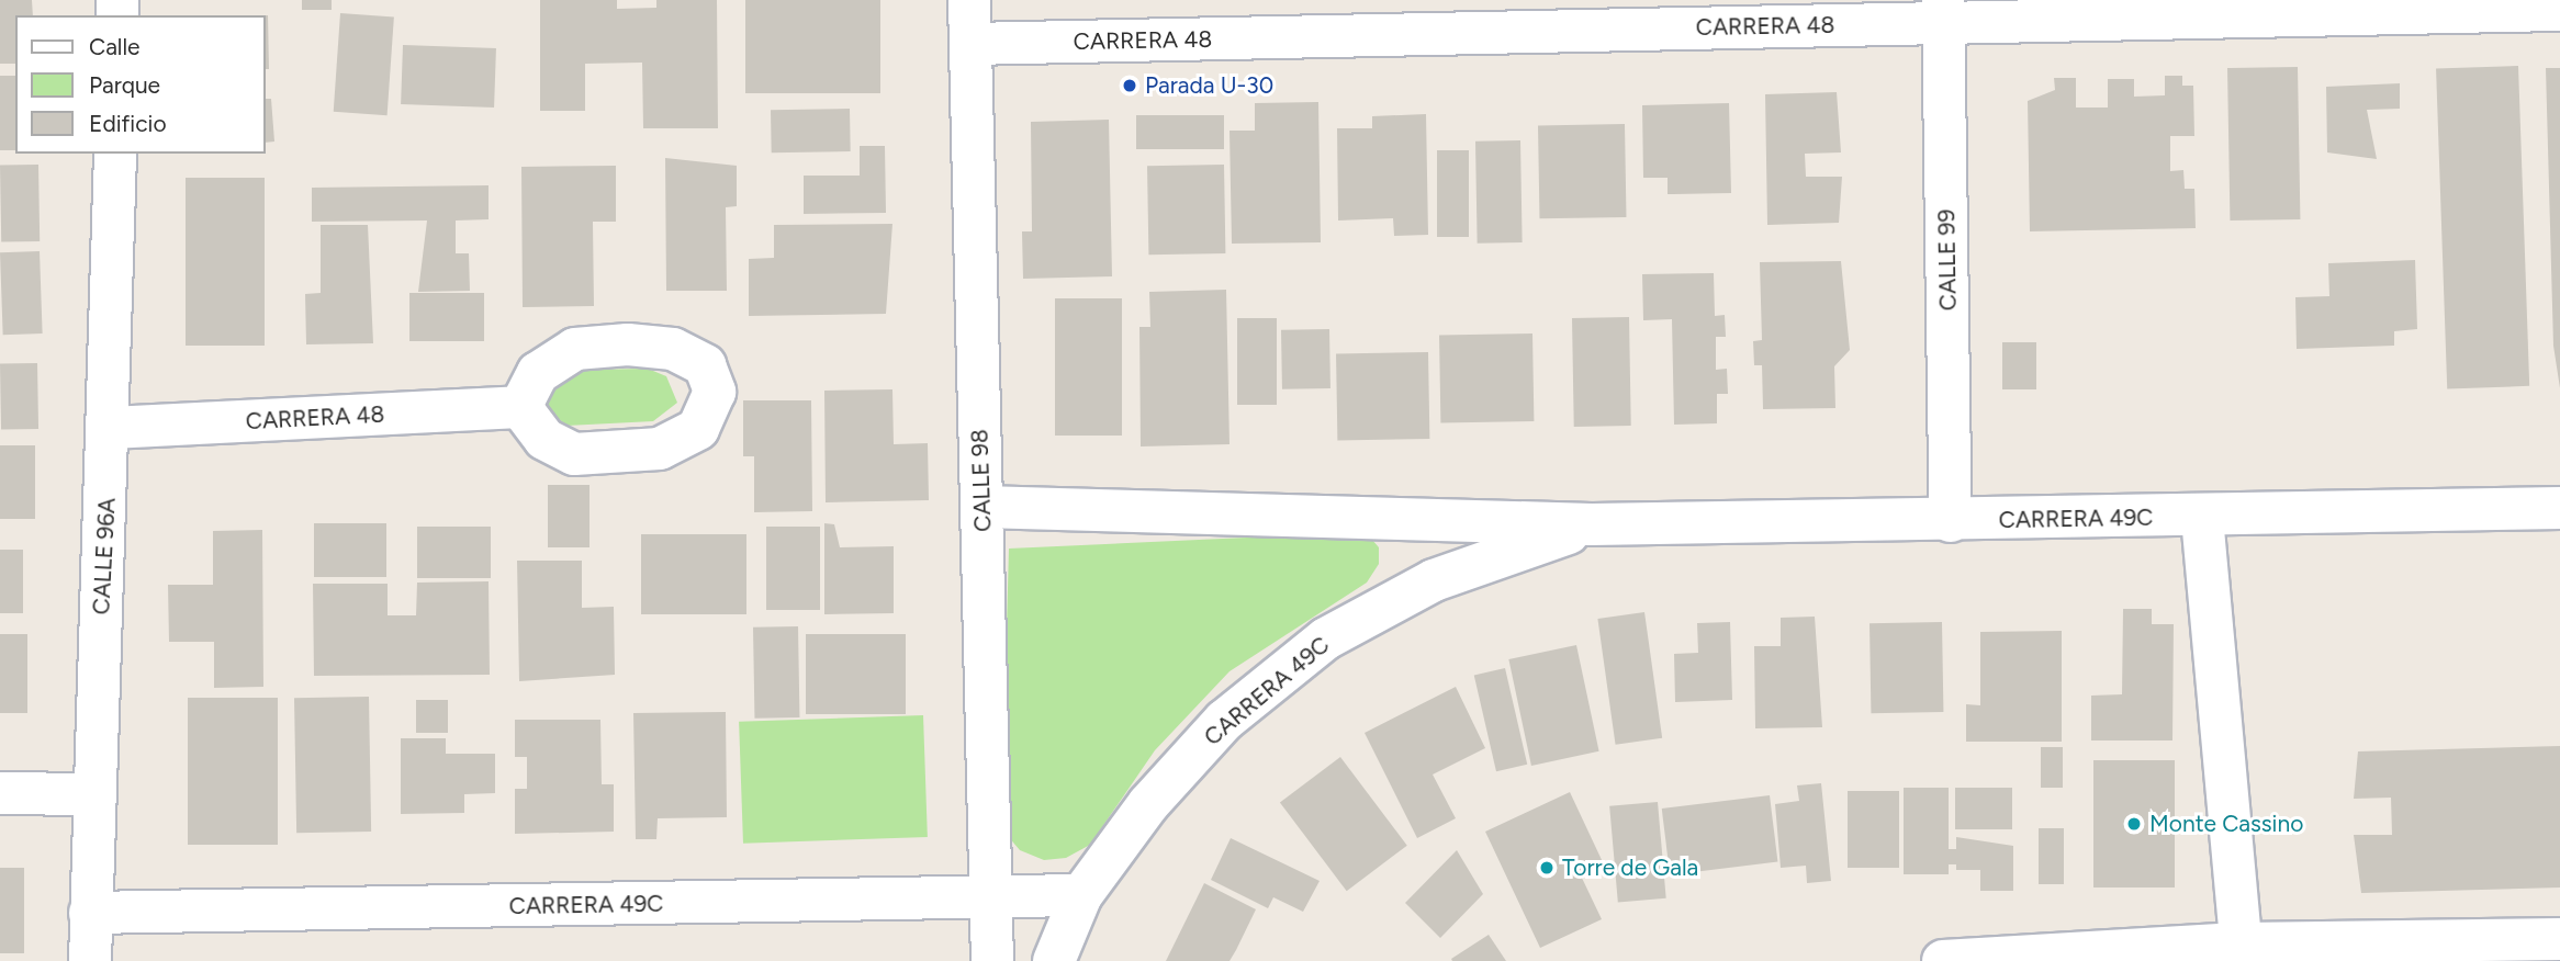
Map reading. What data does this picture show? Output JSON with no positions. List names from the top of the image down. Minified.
{"streets":{"street":["CARRERA 48","CALLE 99","CALLE 98","CARRERA 49C","CALLE 96A"]},"crossings":[["CARRERA 48","CALLE 99"],["CARRERA 48","CALLE 98"],["CARRERA 48","CALLE 96A"],["CALLE 99","CARRERA 49C"],["CALLE 98","CARRERA 49C"],["CARRERA 49C","CALLE 96A"]],"places":["Parada U-30","Monte Cassino","Torre de Gala"],"legend":["Calle","Parque","Edificio"]}
